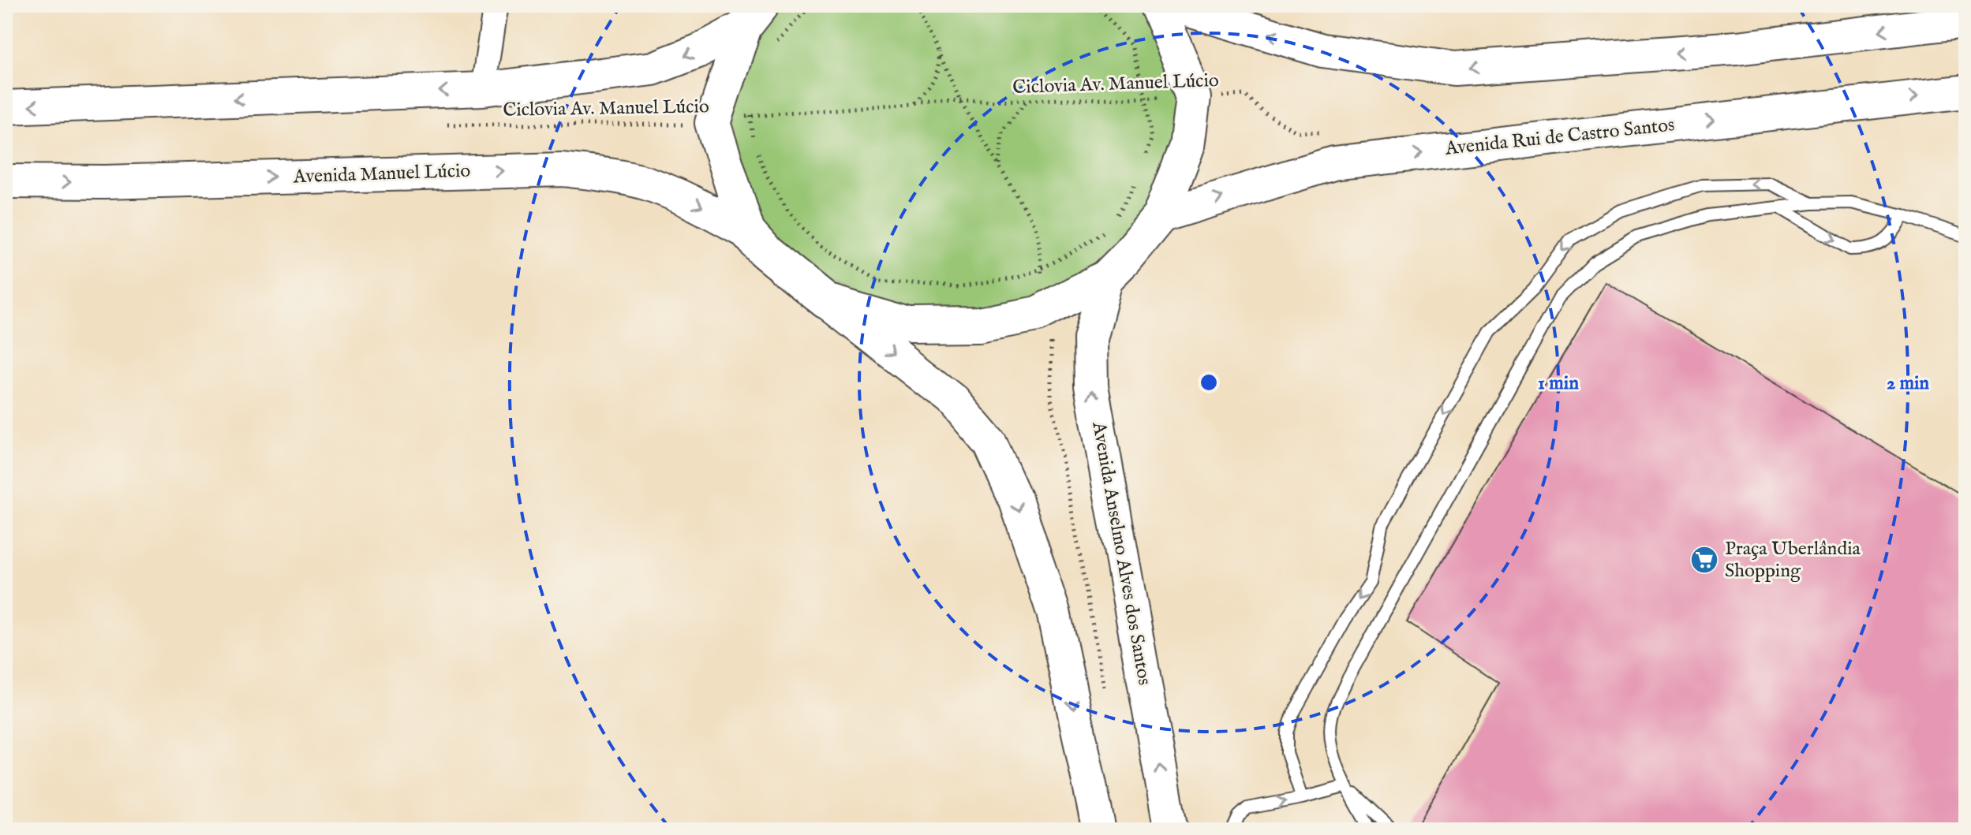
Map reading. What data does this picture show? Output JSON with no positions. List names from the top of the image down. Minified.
{"streets":{"main road":["Avenida Rui de Castro Santos","Avenida Manuel Lúcio","Avenida Anselmo Alves dos Santos"],"path":["Ciclovia Av. Manuel Lúcio"]},"one_way":["Avenida Anselmo Alves dos Santos"],"places":{"supermarket":["Praça Uberlândia Shopping"]},"rings":["1 min","2 min"]}
